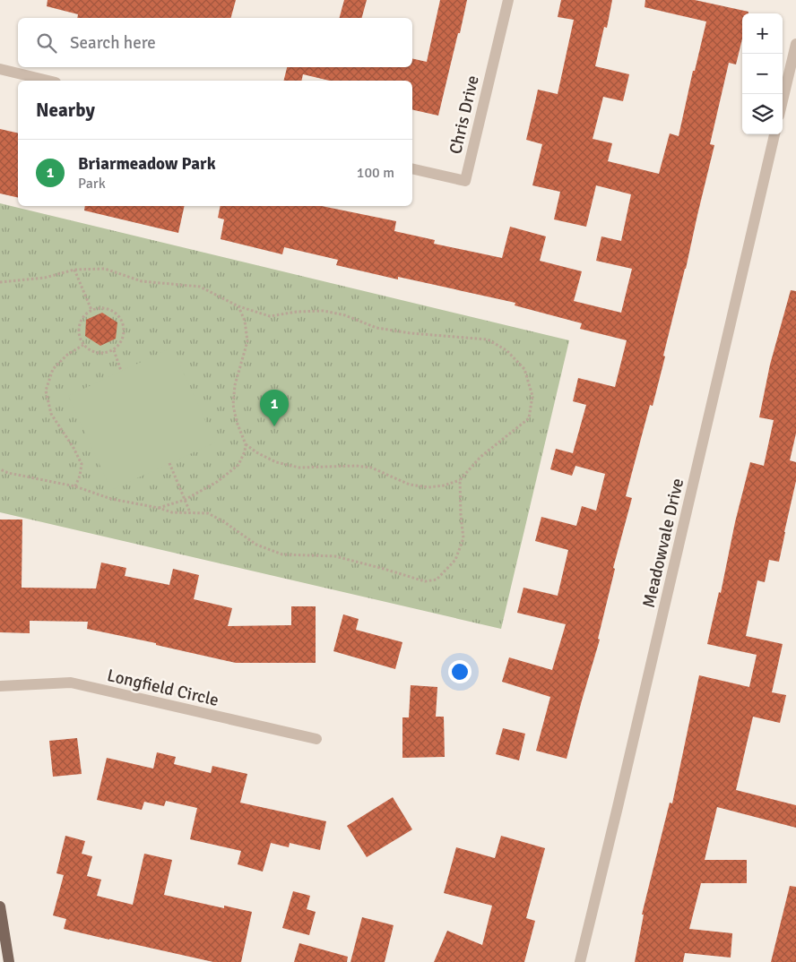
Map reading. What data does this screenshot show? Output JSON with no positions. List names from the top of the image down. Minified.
{"streets":{"street":["Chris Drive","Meadowvale Drive","Longfield Circle"]},"page":{"map_buttons":["+","−"],"search":"Search here","heading":"Nearby","list":[{"mark":"1","name":"Briarmeadow Park","note":"Park","value":"100 m"}],"pins":"1"}}
